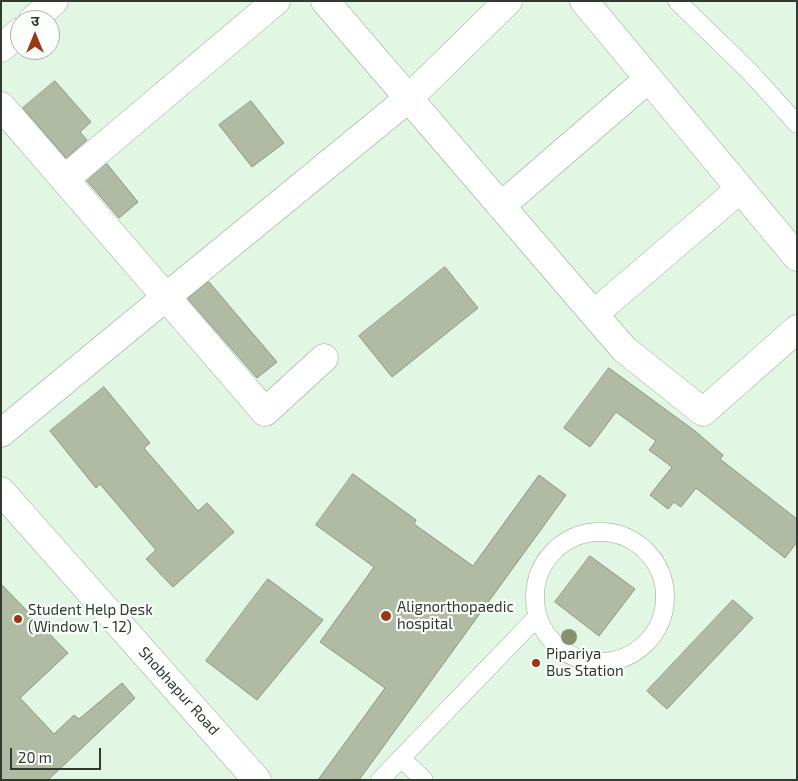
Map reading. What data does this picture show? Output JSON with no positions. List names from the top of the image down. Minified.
{"streets":{"street":["Shobhapur Road"]},"places":["Alignorthopaedic hospital","Student Help Desk (Window 1 - 12)","Pipariya Bus Station"],"scale_bar":"20 m","north":"top"}
